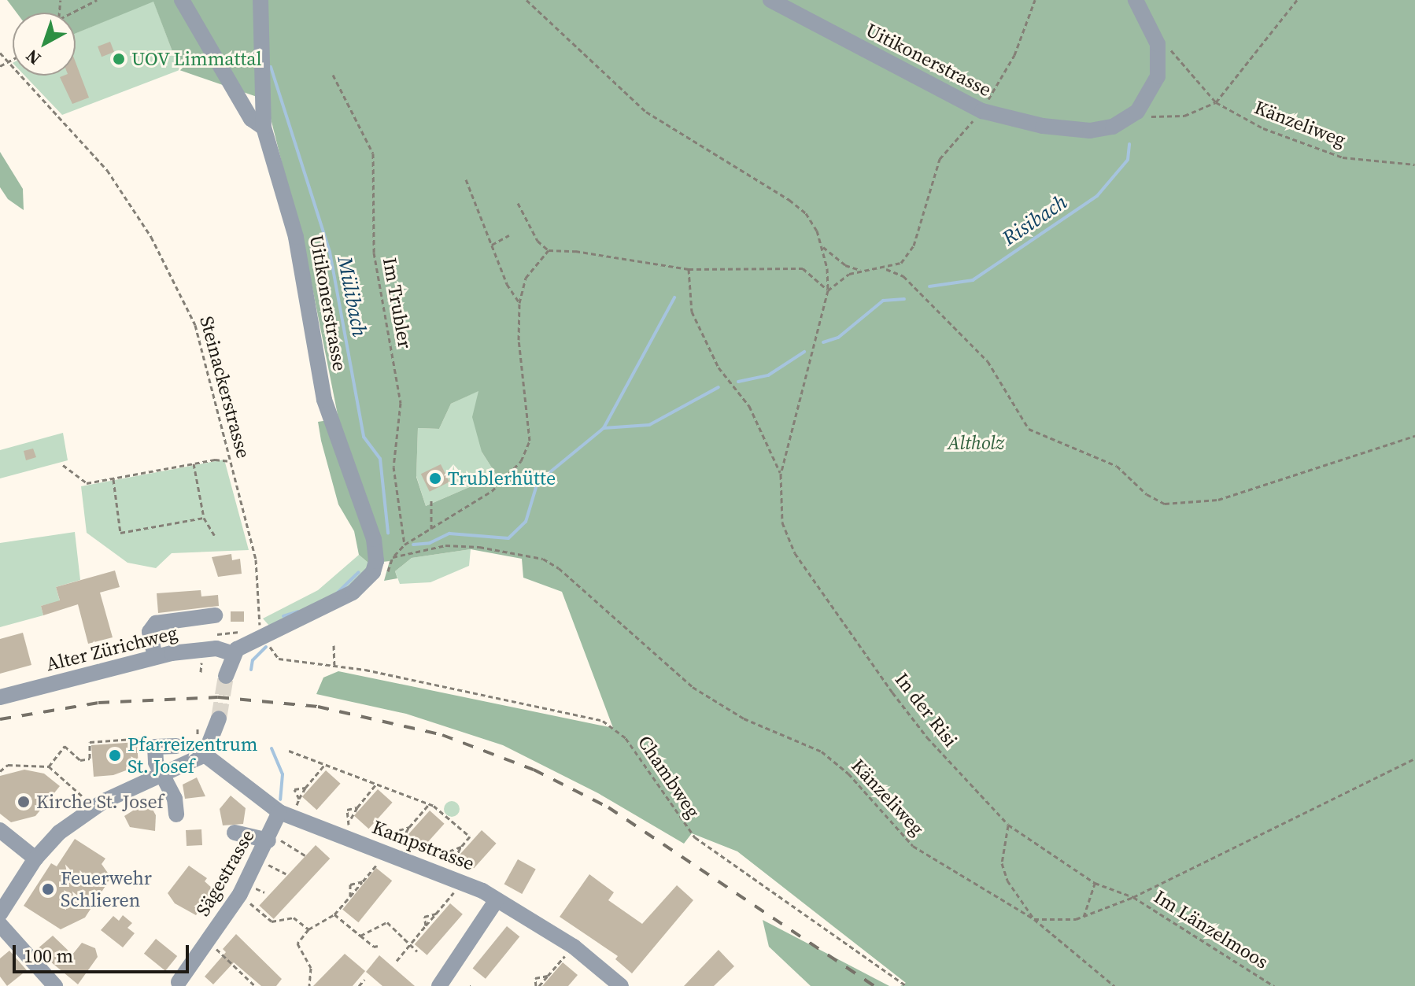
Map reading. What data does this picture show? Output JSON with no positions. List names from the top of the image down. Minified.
{"streets":{"street":["Uitikonerstrasse","Alter Zürichweg","Kampstrasse","Sägestrasse"],"path":["Känzeliweg","Im Trubler","Steinackerstrasse","In der Risi","Chambweg","Im Länzelmoos"]},"crossings":[["Uitikonerstrasse","Känzeliweg"],["In der Risi","Im Länzelmoos"],["Kampstrasse","Sägestrasse"]],"water":["Risibach","Mülibach"],"parks":["Altholz"],"places":["UOV Limmattal","Trublerhütte","Pfarreizentrum St. Josef","Kirche St. Josef","Feuerwehr Schlieren"],"scale_bar":"100 m","north":"bottom left"}
